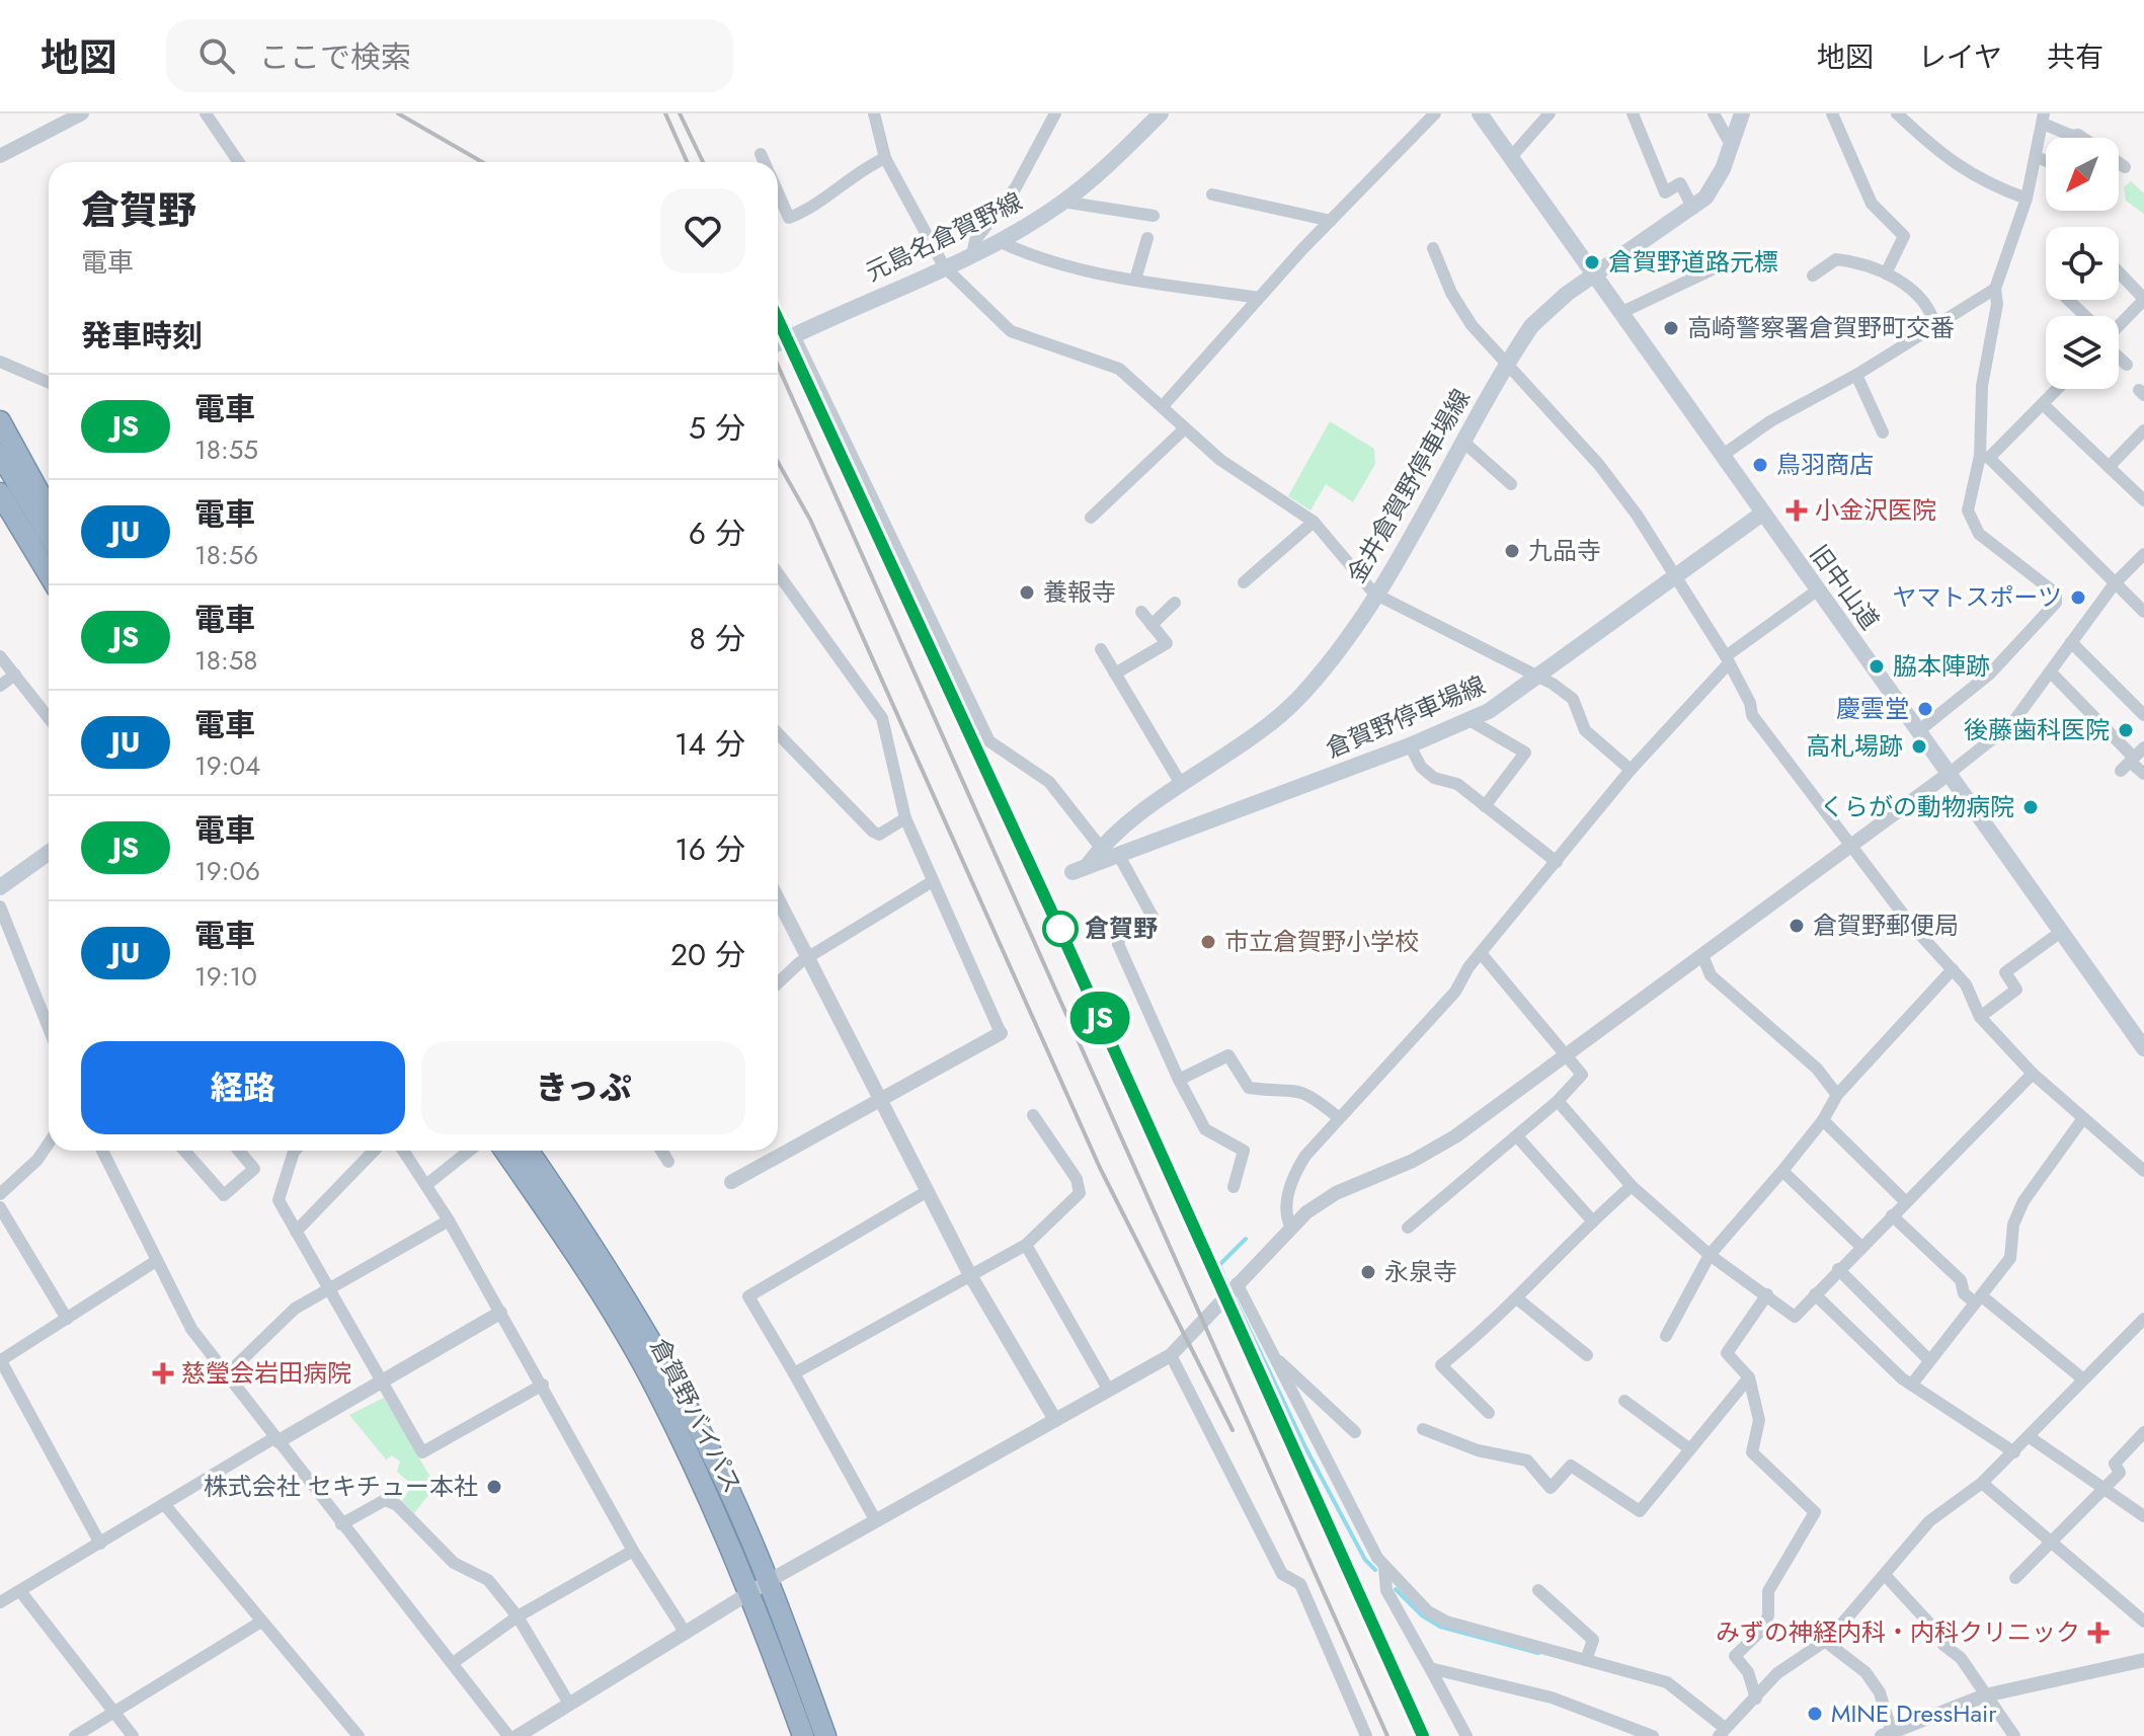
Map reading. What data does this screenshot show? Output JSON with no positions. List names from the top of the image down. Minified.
{"streets":{"highway":["倉賀野バイパス"],"main road":["元島名倉賀野線","金井倉賀野停車場線","旧中山道","倉賀野停車場線"]},"crossings":[["金井倉賀野停車場線","旧中山道"],["金井倉賀野停車場線","倉賀野停車場線"],["旧中山道","倉賀野停車場線"]],"places":{"other":["倉賀野道路元標","高崎警察署倉賀野町交番","鳥羽商店","九品寺","養報寺","ヤマトスポーツ","脇本陣跡","慶雲堂","後藤歯科医院","高札場跡","くらがの動物病院","倉賀野郵便局","倉賀野","市立倉賀野小学校","永泉寺","株式会社 セキチュー本社","MINE DressHair"],"health":["小金沢医院","慈瑩会岩田病院","みずの神経内科・内科クリニック"]},"north":"bottom left","page":{"header":"地図","search":"ここで検索","nav":["地図","レイヤ","共有"],"on_map":"JS","heading":[["倉賀野","電車"],"発車時刻"],"list":[{"mark":"JS","name":"電車","note":"18:55","value":"5 分"},{"mark":"JU","name":"電車","note":"18:56","value":"6 分"},{"mark":"JS","name":"電車","note":"18:58","value":"8 分"},{"mark":"JU","name":"電車","note":"19:04","value":"14 分"},{"mark":"JS","name":"電車","note":"19:06","value":"16 分"},{"mark":"JU","name":"電車","note":"19:10","value":"20 分"}],"buttons":["経路","きっぷ"]}}
